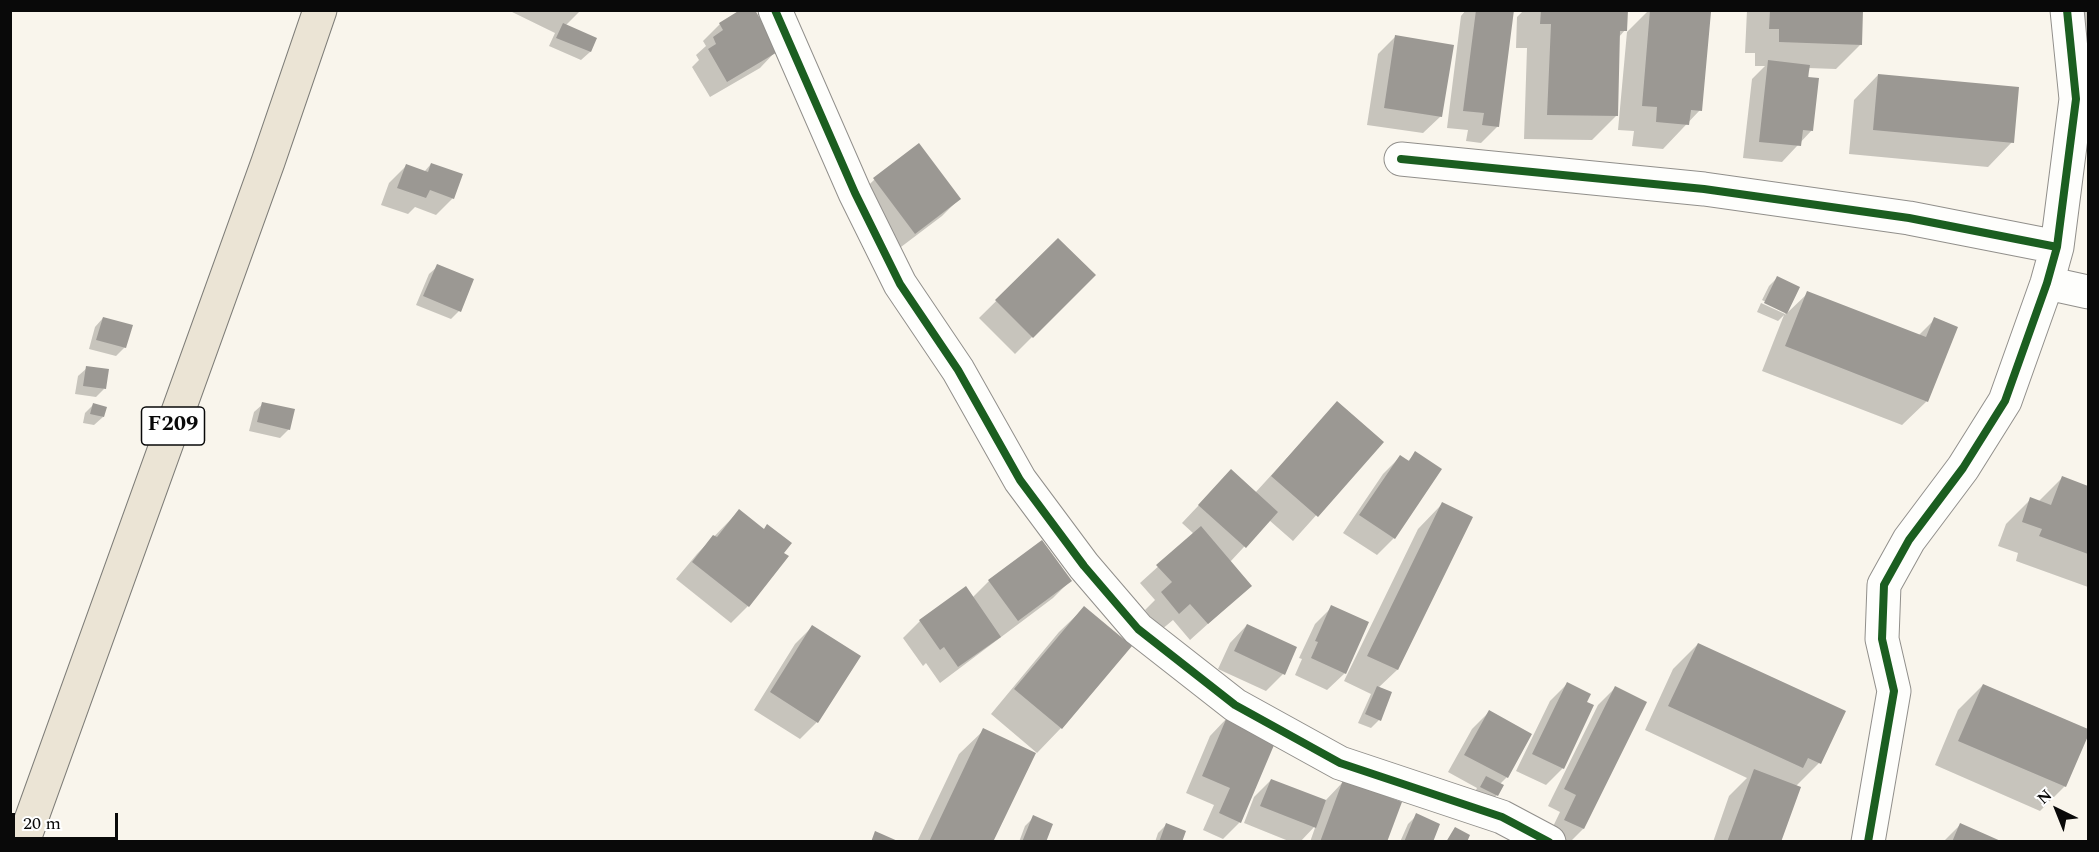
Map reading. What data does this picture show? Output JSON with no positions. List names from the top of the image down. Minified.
{"streets":{"main road":["F209"]},"scale_bar":"20 m","north":"top left"}
